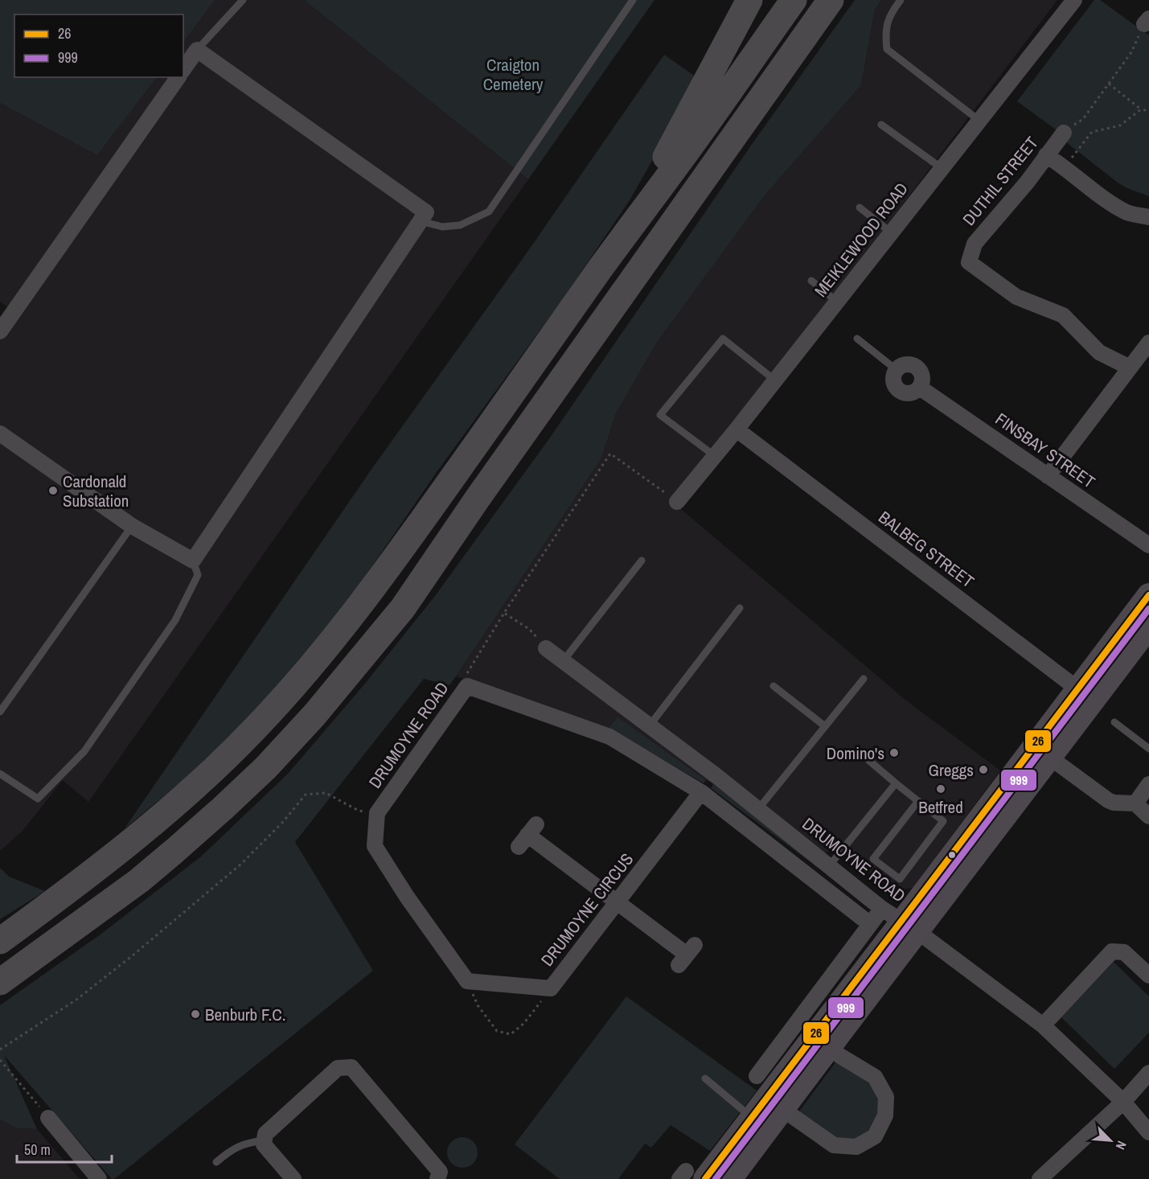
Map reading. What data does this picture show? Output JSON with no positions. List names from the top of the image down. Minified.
{"streets":{"street":["DUTHIL STREET","MEIKLEWOOD ROAD","FINSBAY STREET","BALBEG STREET","DRUMOYNE ROAD","DRUMOYNE CIRCUS"]},"crossings":[["MEIKLEWOOD ROAD","BALBEG STREET"],["DRUMOYNE ROAD","DRUMOYNE CIRCUS"]],"parks":["Craigton Cemetery"],"places":["Cardonald Substation","Domino's","Greggs","Betfred","Benburb F.C."],"lines":["transit line 26","transit line 999"],"legend":["26","999"],"scale_bar":"50 m","north":"bottom right"}
